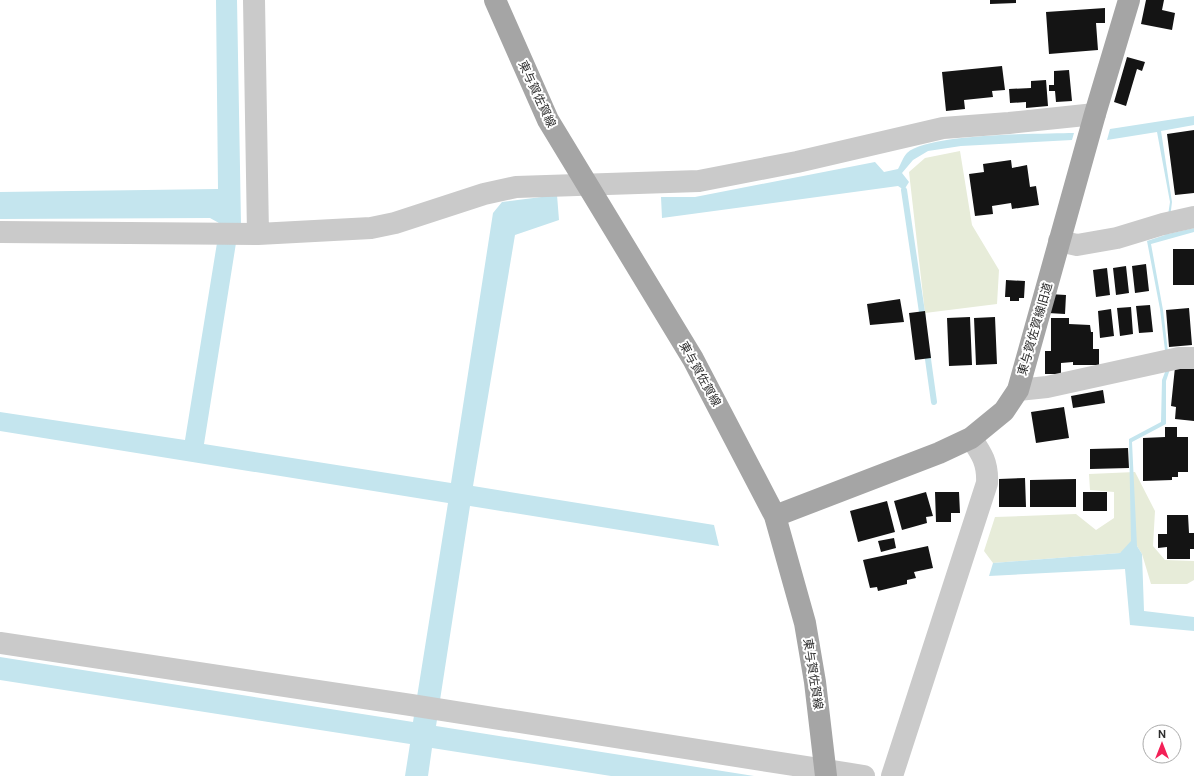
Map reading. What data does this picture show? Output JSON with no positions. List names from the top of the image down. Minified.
{"streets":{"main road":["東与賀佐賀線","東与賀佐賀線旧道"]},"crossings":[["東与賀佐賀線","東与賀佐賀線旧道"]],"north":"top"}
